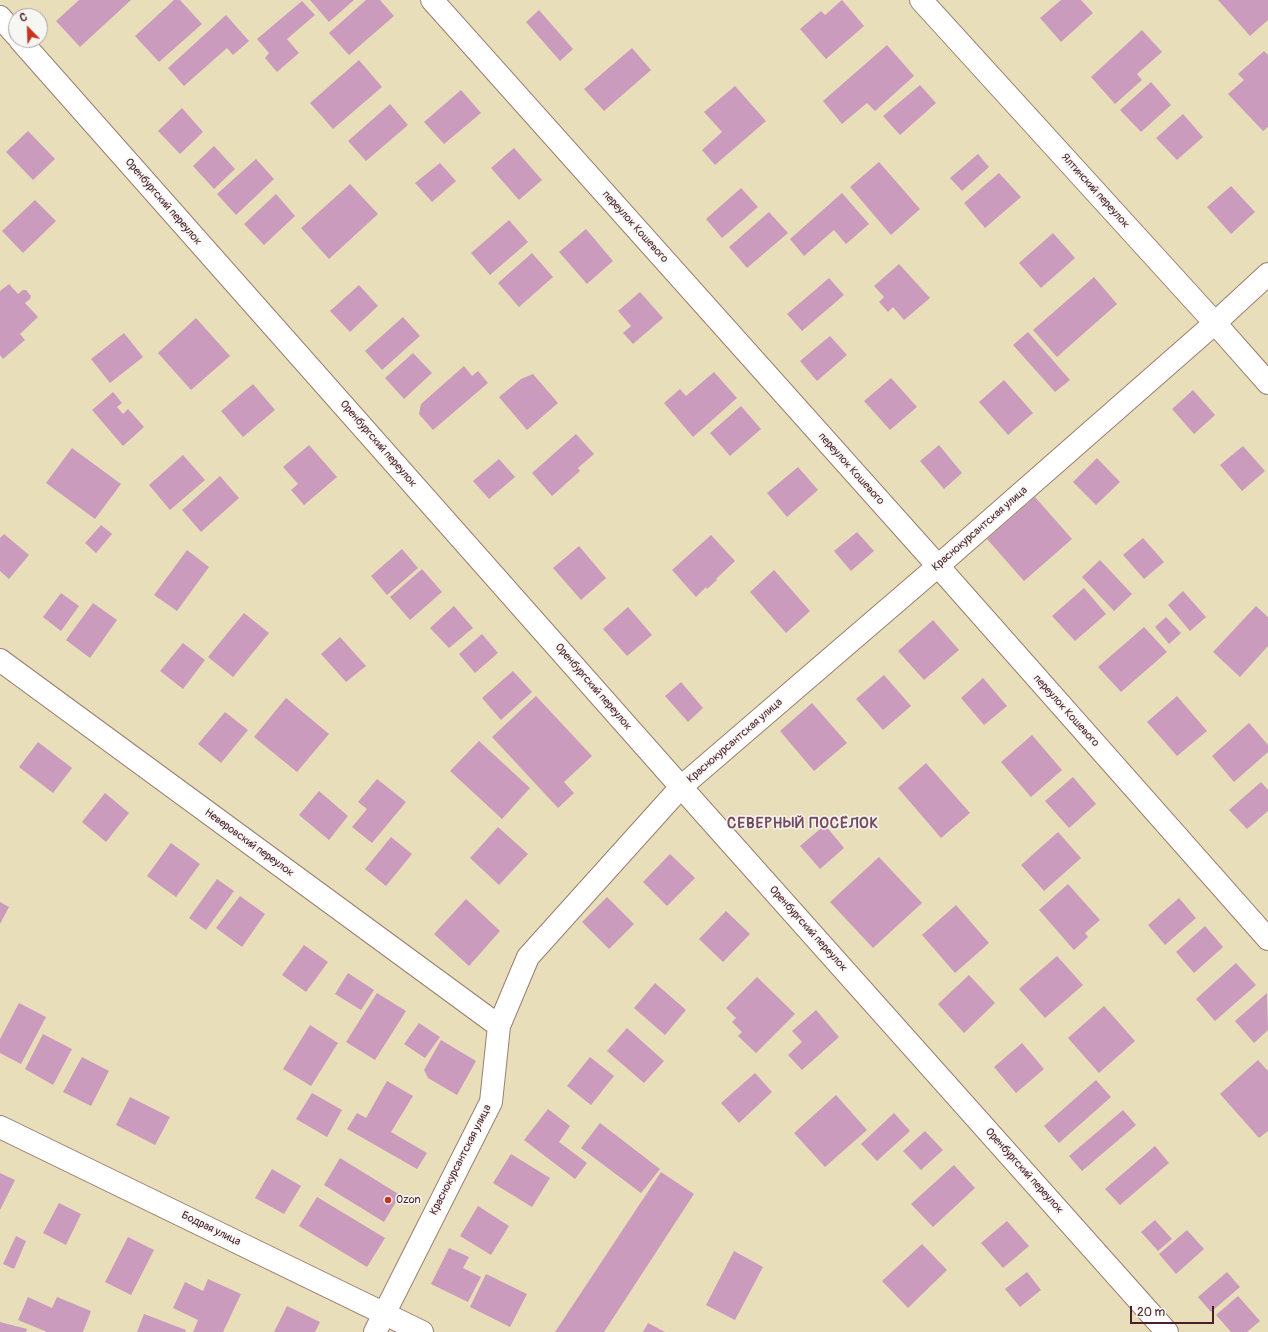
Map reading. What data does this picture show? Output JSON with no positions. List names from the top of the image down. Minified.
{"streets":{"street":["Ялтинский переулок","Оренбургский переулок","переулок Кошевого","Краснокурсантская улица","Неверовский переулок","Бодрая улица"]},"crossings":[["Ялтинский переулок","Краснокурсантская улица"],["Оренбургский переулок","Краснокурсантская улица"],["переулок Кошевого","Краснокурсантская улица"],["Краснокурсантская улица","Неверовский переулок"],["Краснокурсантская улица","Бодрая улица"]],"districts":["СЕВЕРНЫЙ ПОСЁЛОК"],"places":["Ozon"],"scale_bar":"20 m","north":"top left"}
